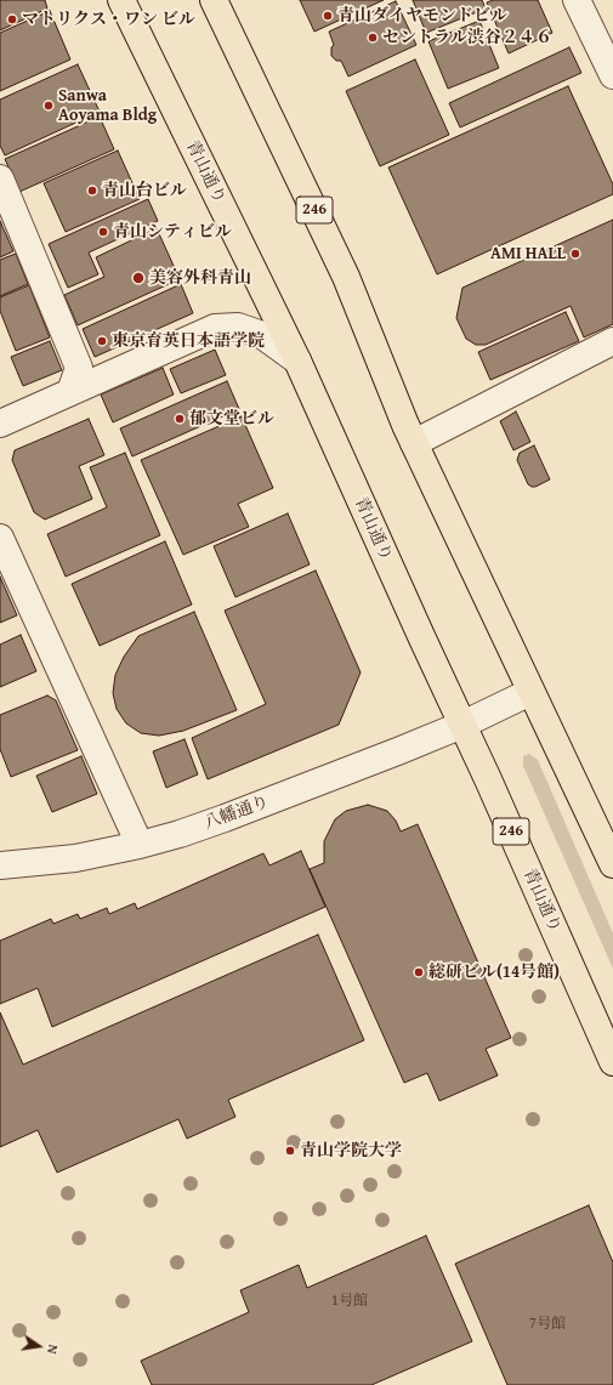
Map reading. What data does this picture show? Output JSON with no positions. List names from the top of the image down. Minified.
{"streets":{"highway":["青山通り","246"],"street":["八幡通り"]},"crossings":[["青山通り","八幡通り"],["246","八幡通り"]],"places":["青山ダイヤモンドビル","マトリクス・ワン ビル","セントラル渋谷２４６","Sanwa Aoyama Bldg","青山台ビル","青山シティビル","AMI HALL","美容外科青山","東京育英日本語学院","郁文堂ビル","総研ビル(14号館)","青山学院大学"],"house_numbers":["1号館","7号館"],"north":"right"}
